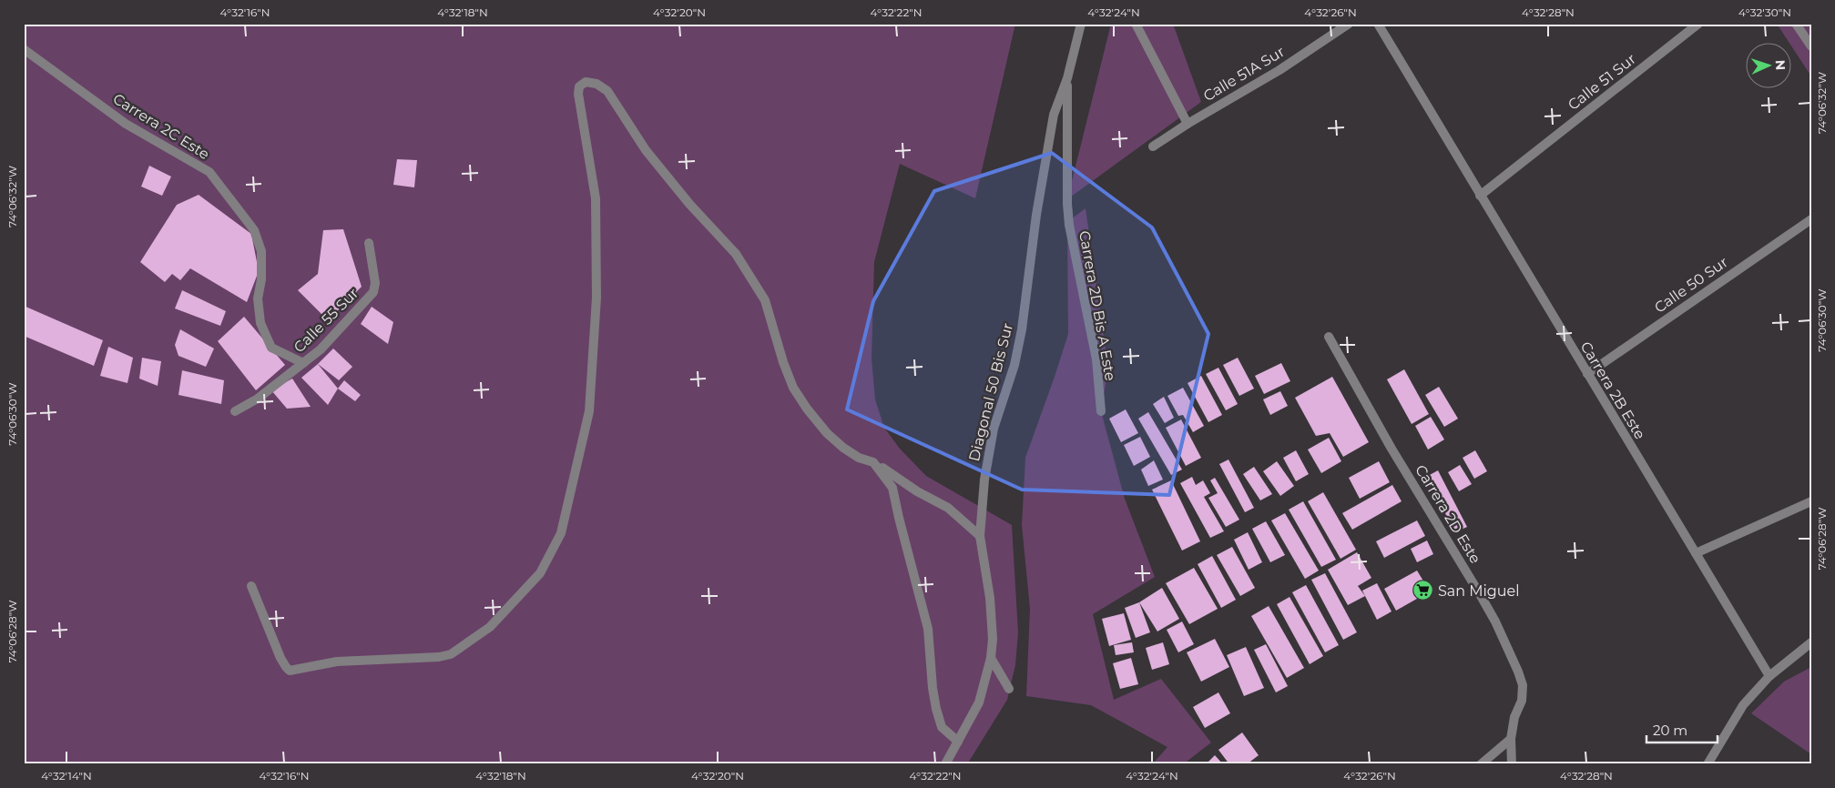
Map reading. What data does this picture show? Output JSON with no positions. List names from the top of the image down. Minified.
{"streets":{"street":["Calle 51A Sur","Calle 51 Sur","Carrera 2C Este","Calle 50 Sur","Carrera 2D Bis A Este","Calle 55 Sur","Carrera 2B Este","Diagonal 50 Bis Sur","Carrera 2D Este"]},"crossings":[["Calle 51 Sur","Carrera 2B Este"],["Carrera 2C Este","Calle 55 Sur"],["Calle 50 Sur","Carrera 2B Este"],["Carrera 2D Bis A Este","Diagonal 50 Bis Sur"]],"places":{"supermarket":["San Miguel"]},"scale_bar":"20 m","north":"right","coordinates":["4°32'16\"N","4°32'18\"N","4°32'20\"N","4°32'22\"N","4°32'24\"N","4°32'26\"N","4°32'28\"N","4°32'30\"N","74°06'32\"W","74°06'30\"W","74°06'28\"W","4°32'14\"N"]}
